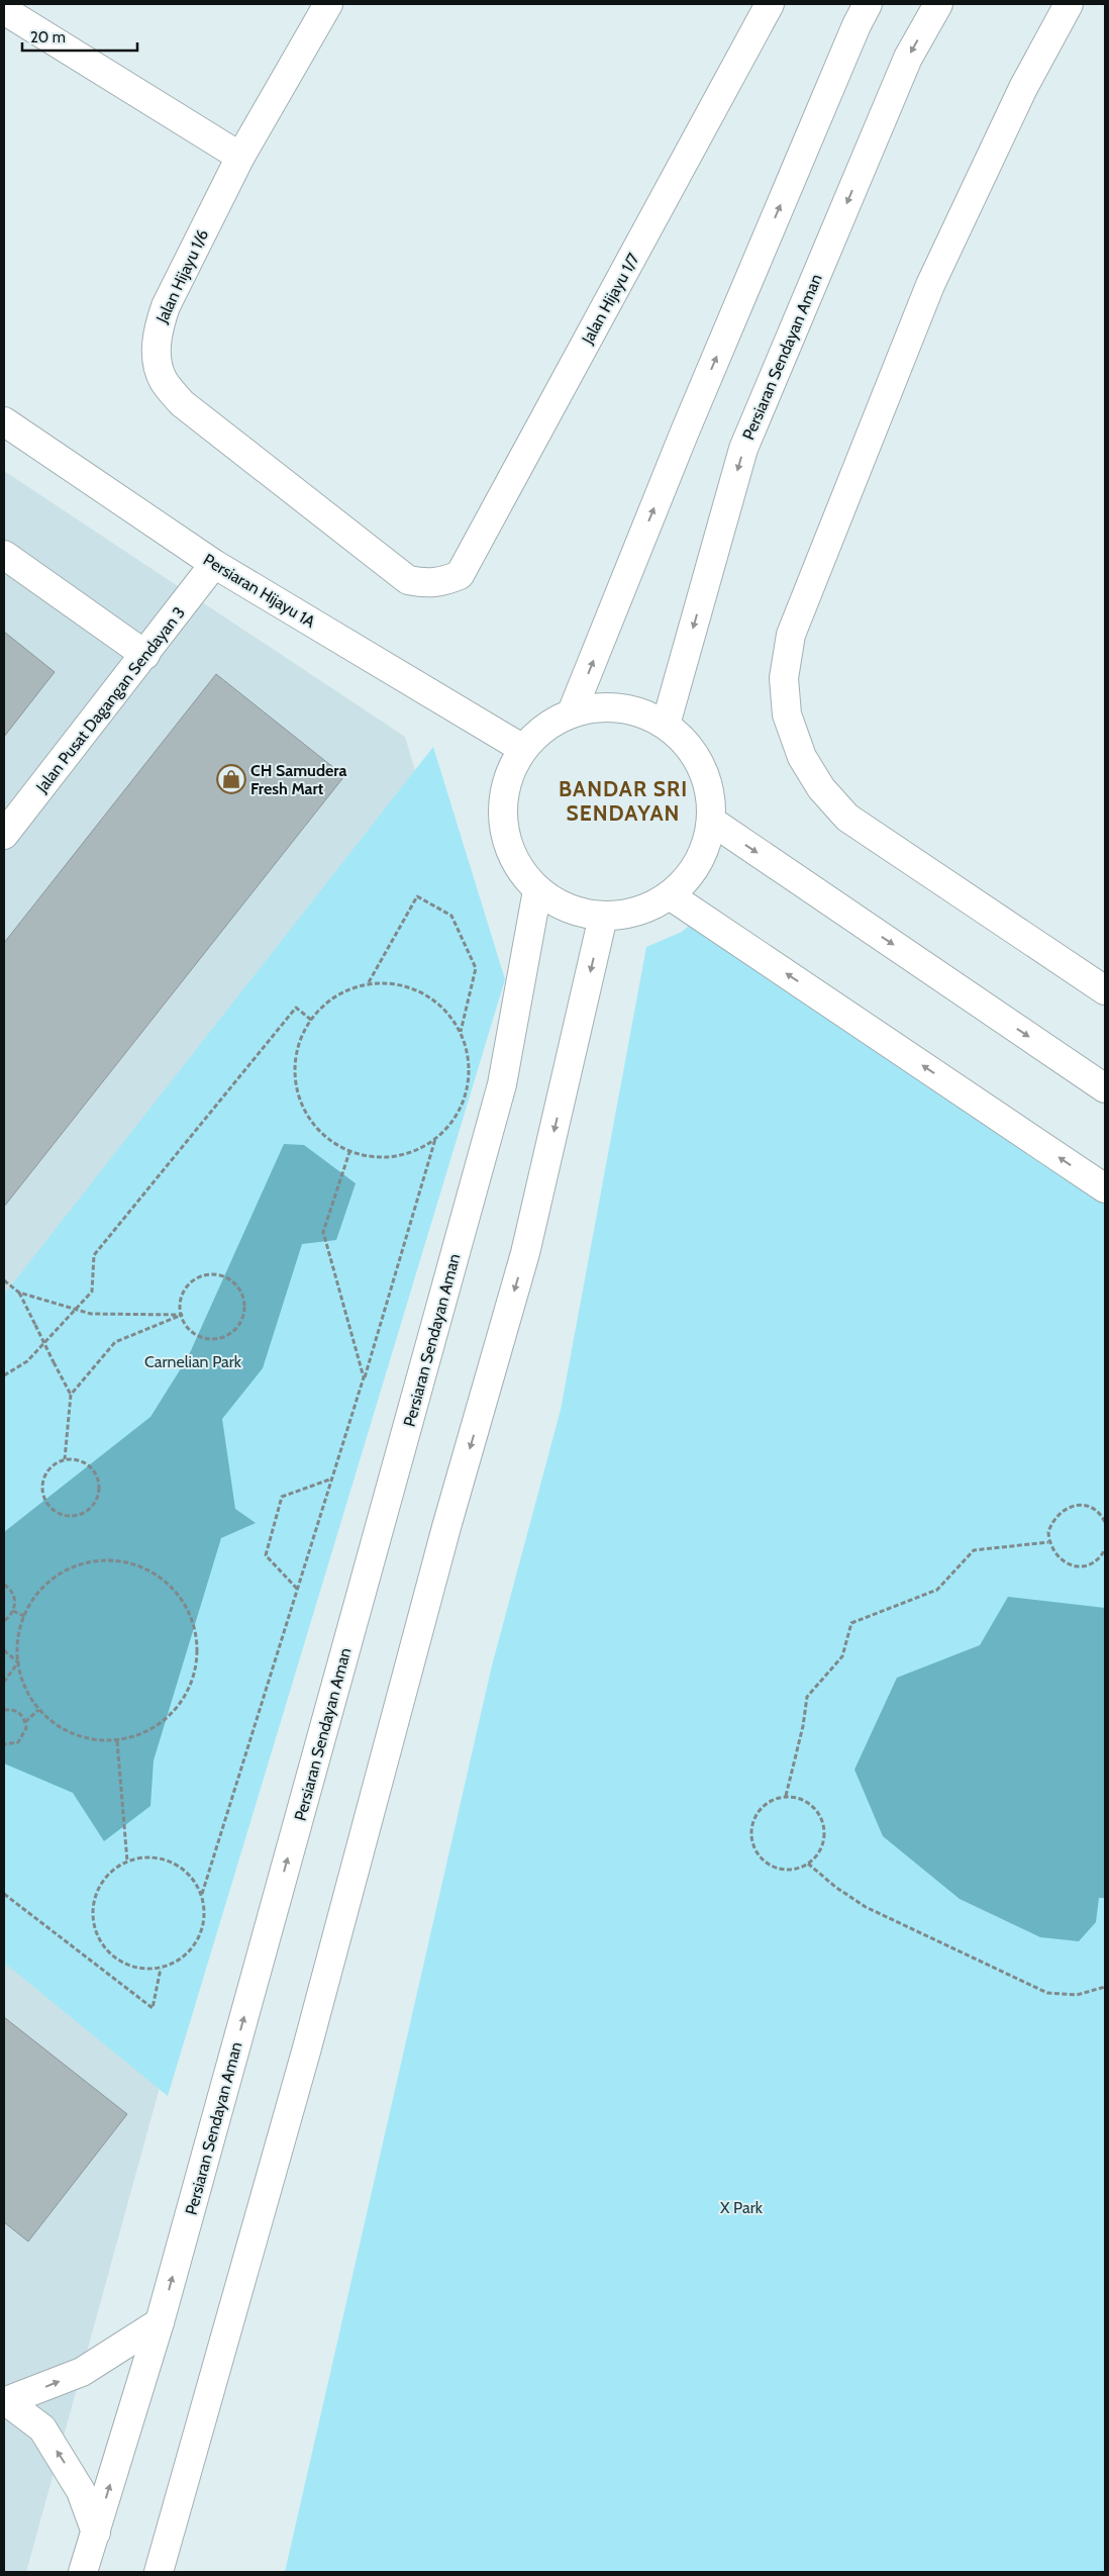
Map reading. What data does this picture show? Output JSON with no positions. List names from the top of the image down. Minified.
{"streets":{"street":["Jalan Hijayu 1/6","Jalan Hijayu 1/7","Persiaran Sendayan Aman","Persiaran Hijayu 1A","Jalan Pusat Dagangan Sendayan 3"]},"crossings":[["Jalan Hijayu 1/6","Jalan Hijayu 1/7"],["Persiaran Hijayu 1A","Jalan Pusat Dagangan Sendayan 3"]],"districts":["BANDAR SRI SENDAYAN"],"parks":["Carnelian Park","X Park"],"places":{"shop":["CH Samudera Fresh Mart"]},"scale_bar":"20 m"}
